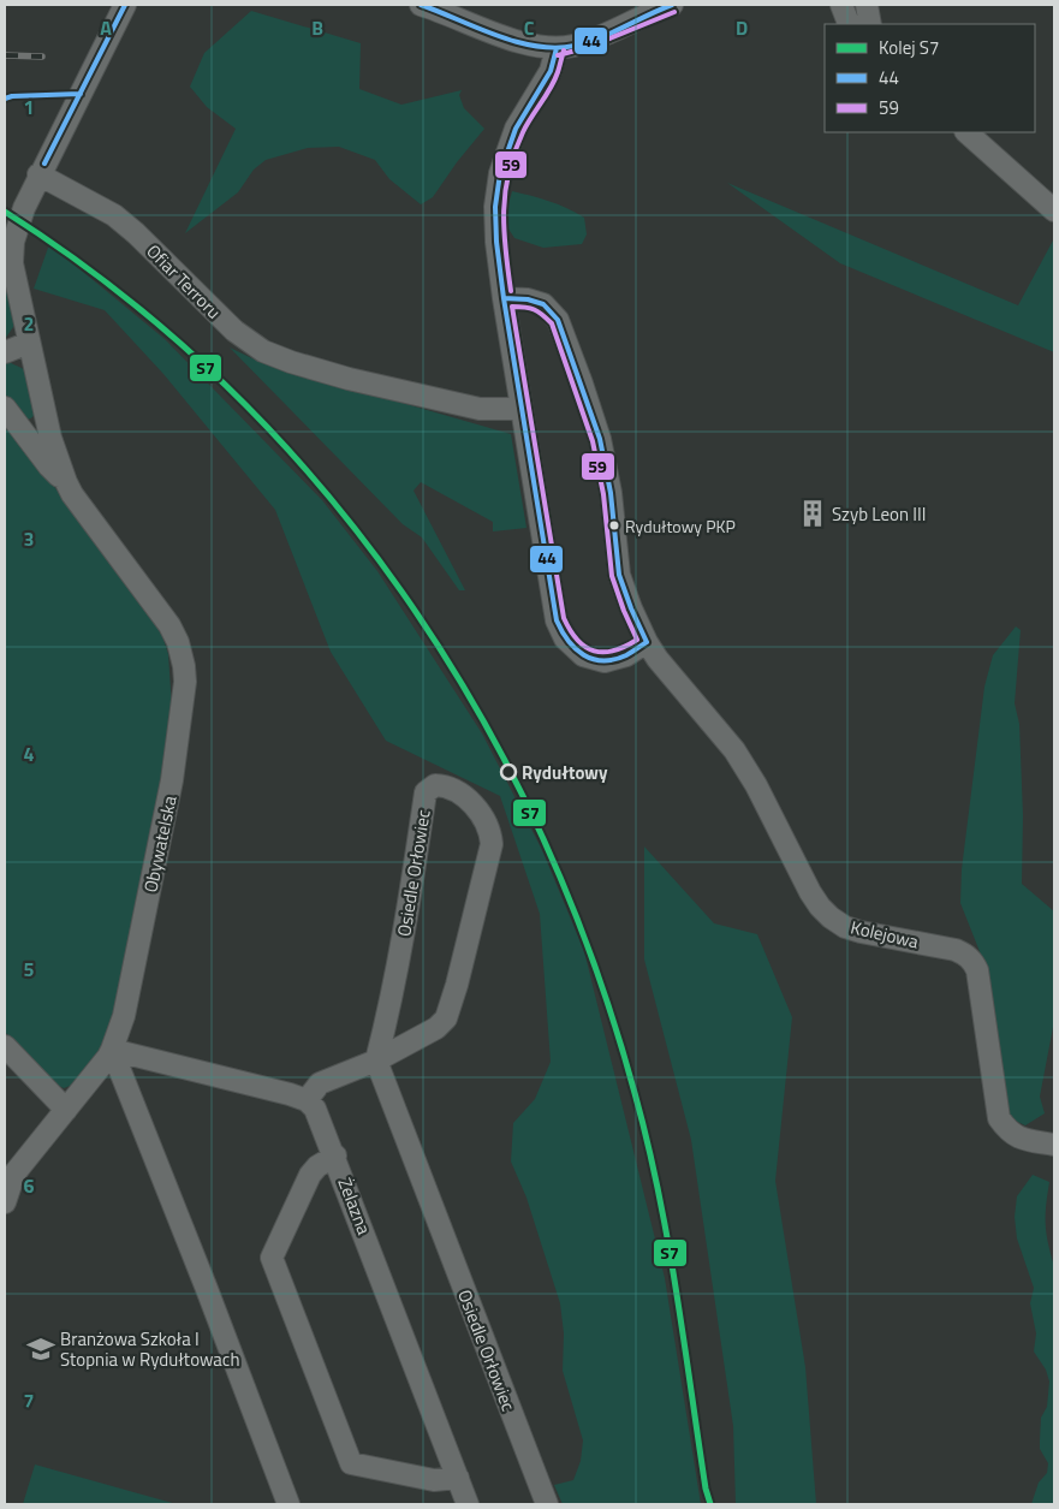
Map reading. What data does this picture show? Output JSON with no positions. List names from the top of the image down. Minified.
{"streets":{"street":["Ofiar Terroru","Obywatelska","Osiedle Orłowiec","Kolejowa","Żelazna"]},"crossings":[["Ofiar Terroru","Obywatelska"],["Osiedle Orłowiec","Żelazna"]],"places":{"building":["Szyb Leon III"],"other":["Rydułtowy PKP","Rydułtowy"],"school or university":["Branżowa Szkoła I Stopnia w Rydułtowach"]},"lines":["transit line 44","transit line 59","rail line S7"],"legend":["Kolej S7","44","59"],"grid":{"columns":["A","B","C","D"],"rows":["1","2","3","4","5","6","7"]}}
